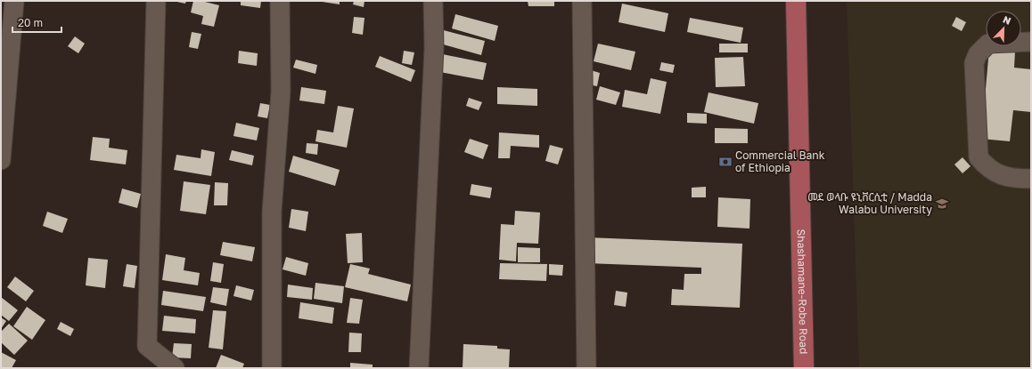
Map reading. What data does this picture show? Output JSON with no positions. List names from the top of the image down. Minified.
{"streets":{"main road":["Shashamane-Robe Road"]},"places":{"bank":["Commercial Bank of Ethiopia"],"school or university":["መደ ወላቡ ዩኒቨርሲቲ / Madda Walabu University"]},"scale_bar":"20 m","north":"top right"}
